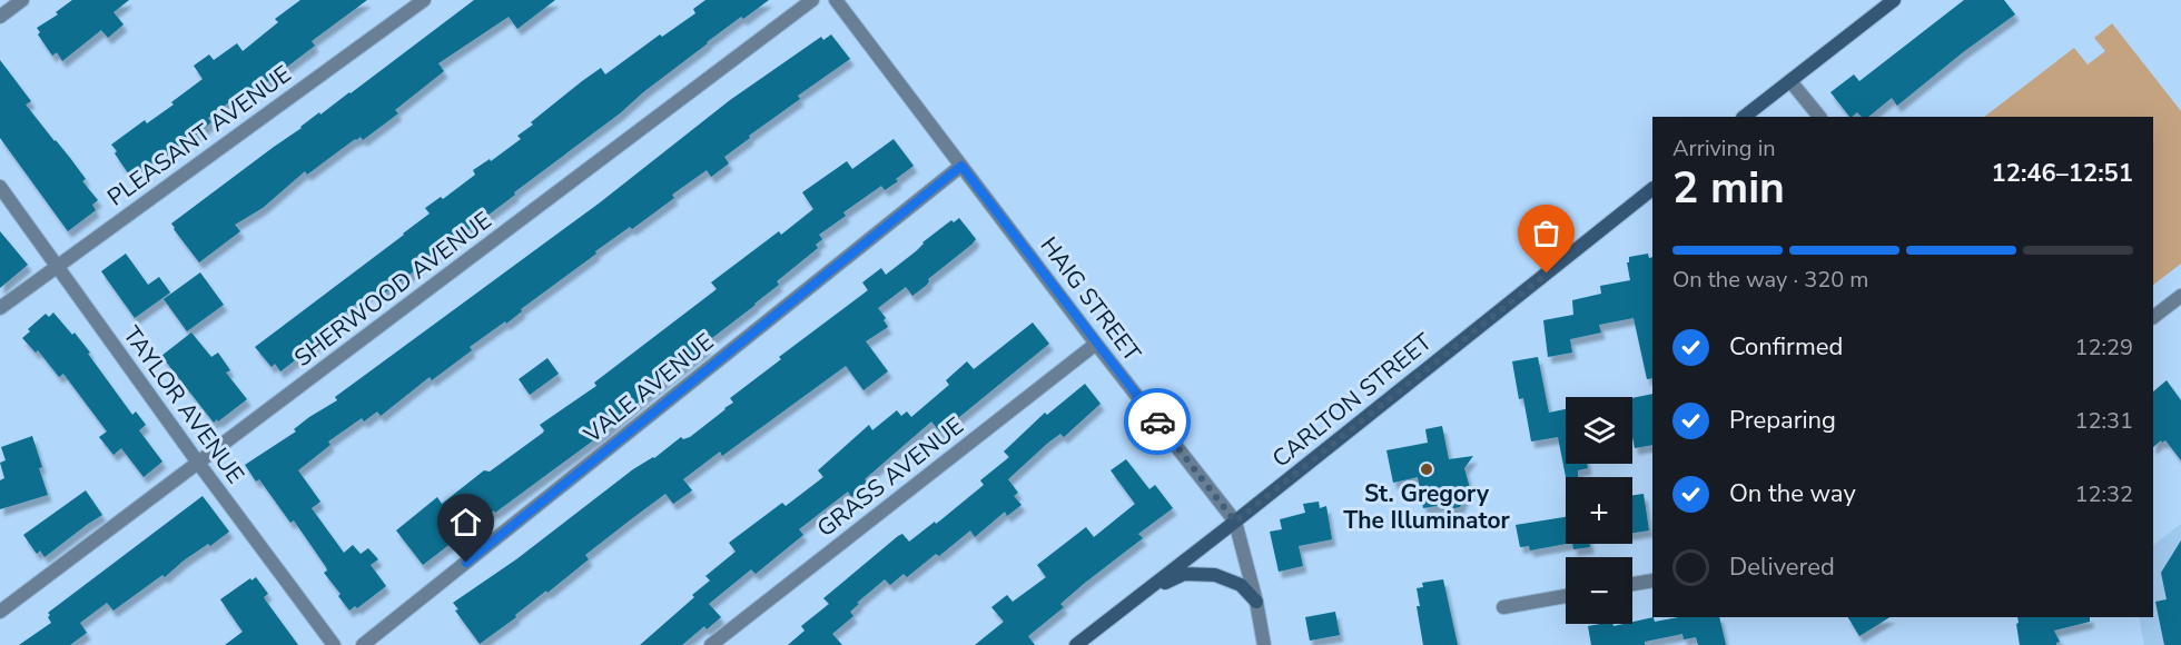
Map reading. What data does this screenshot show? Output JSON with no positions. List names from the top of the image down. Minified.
{"streets":{"main road":["CARLTON STREET"],"street":["PLEASANT AVENUE","SHERWOOD AVENUE","HAIG STREET","VALE AVENUE","TAYLOR AVENUE","GRASS AVENUE"]},"crossings":[["PLEASANT AVENUE","TAYLOR AVENUE"],["SHERWOOD AVENUE","TAYLOR AVENUE"],["HAIG STREET","VALE AVENUE"],["HAIG STREET","CARLTON STREET"],["HAIG STREET","GRASS AVENUE"]],"places":["St. Gregory The Illuminator"],"page":{"heading":["2 min","Arriving in","12:46–12:51"],"bar":"On the way · 320 m","list":[["Confirmed","12:29"],["Preparing","12:31"],["On the way","12:32"],"Delivered"],"map_buttons":["+","−"]}}
